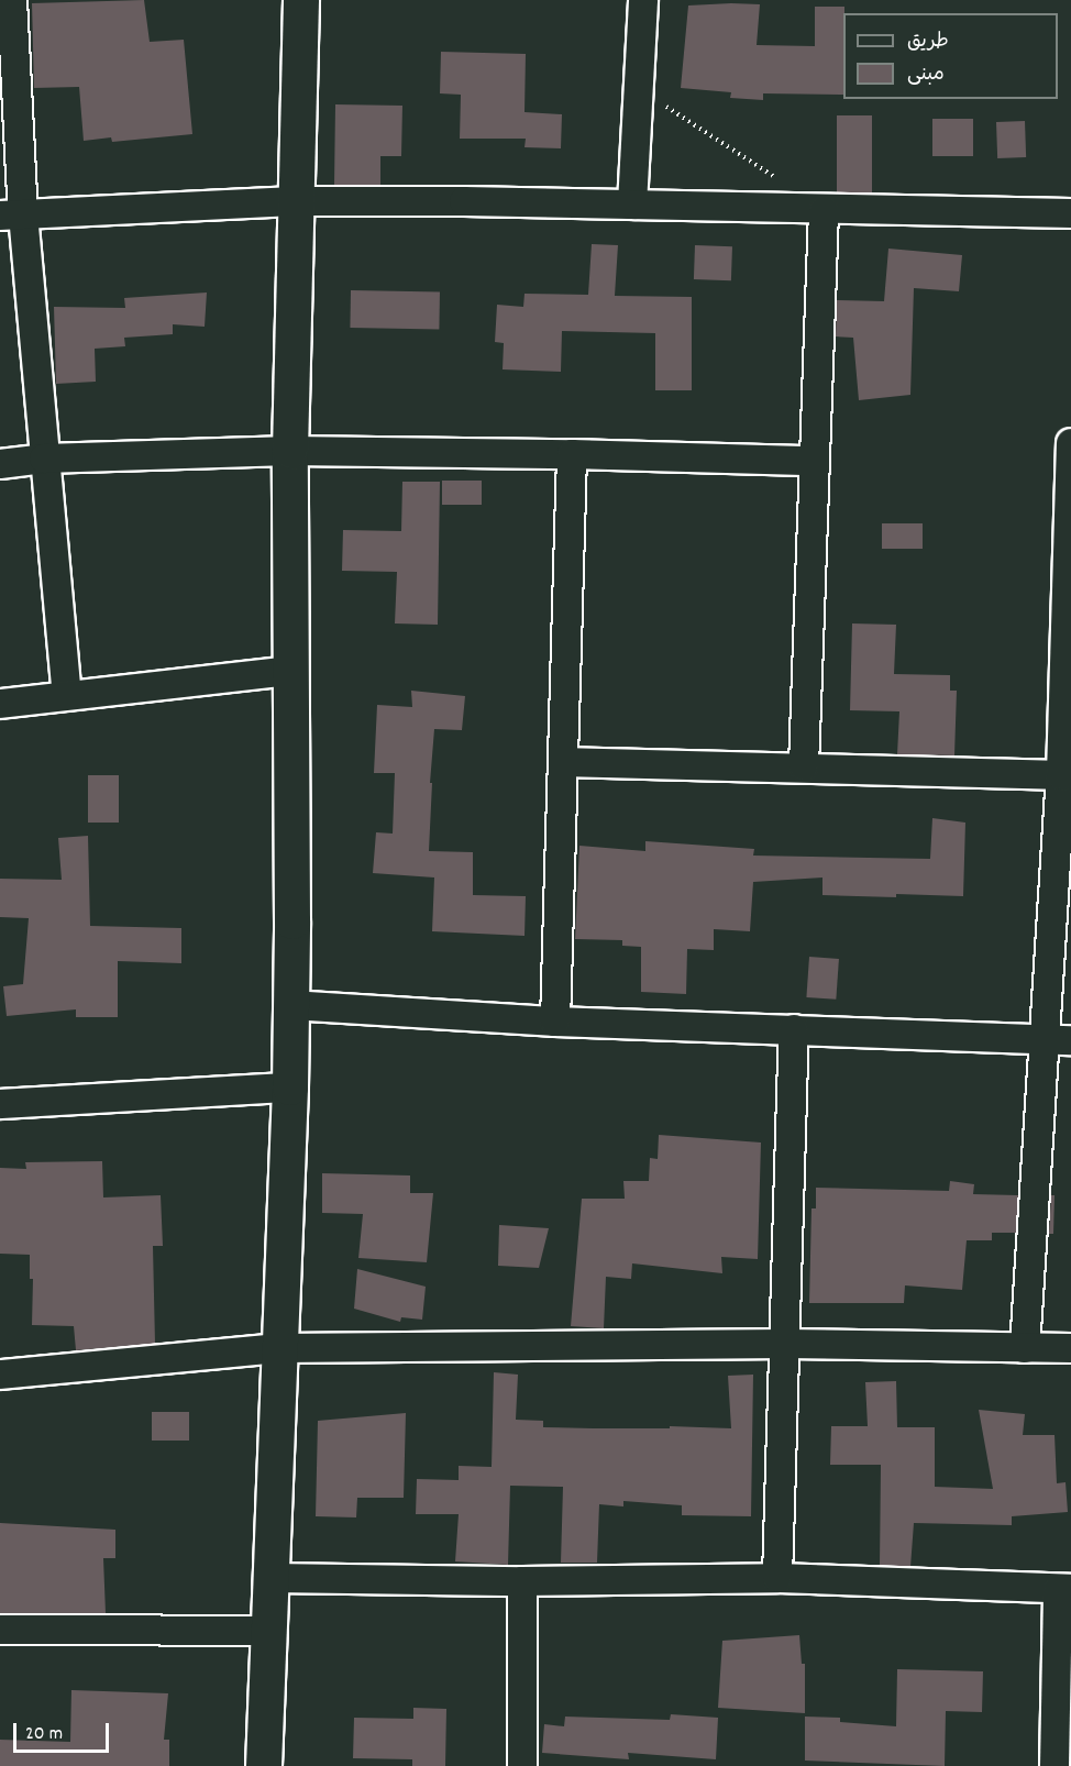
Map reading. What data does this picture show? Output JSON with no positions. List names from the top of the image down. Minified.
{"legend":["طريق","مبنى"],"scale_bar":"20 m"}
